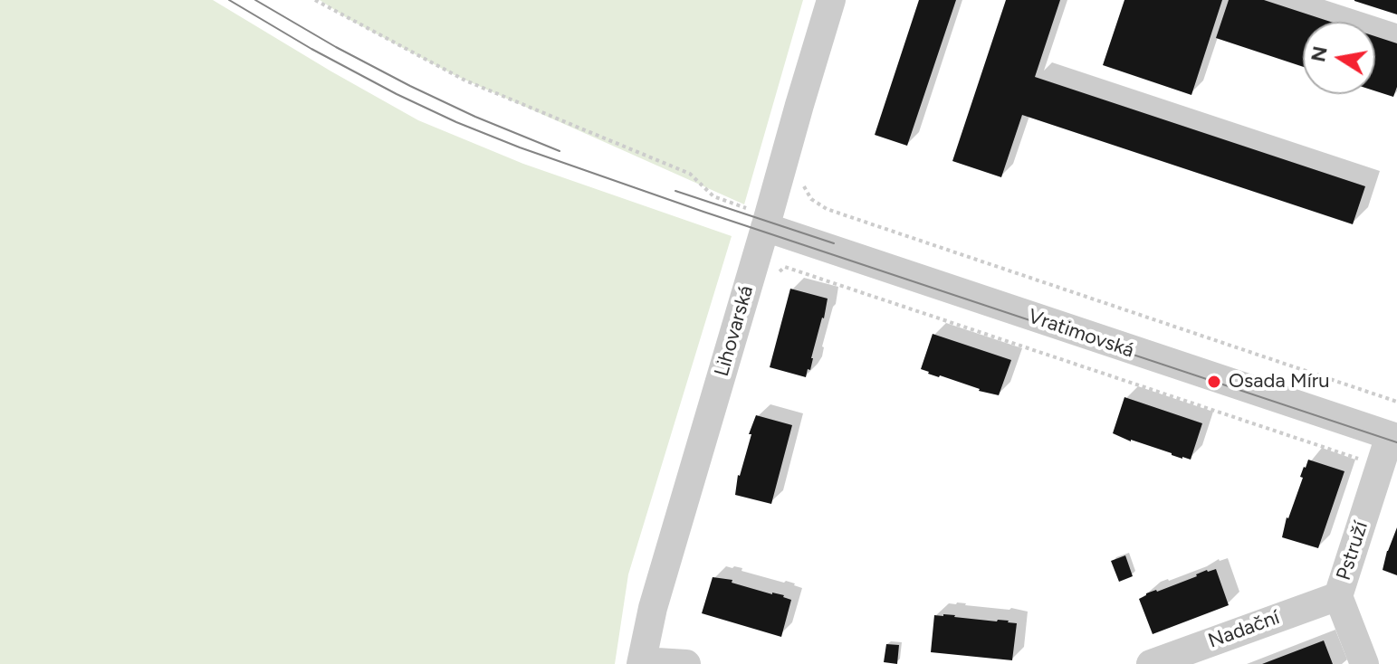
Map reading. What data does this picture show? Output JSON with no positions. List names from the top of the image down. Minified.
{"streets":{"street":["Lihovarská","Vratimovská","Pstruží","Nadační"]},"crossings":[["Lihovarská","Vratimovská"],["Vratimovská","Pstruží"],["Pstruží","Nadační"]],"places":["Osada Míru"],"north":"left"}
